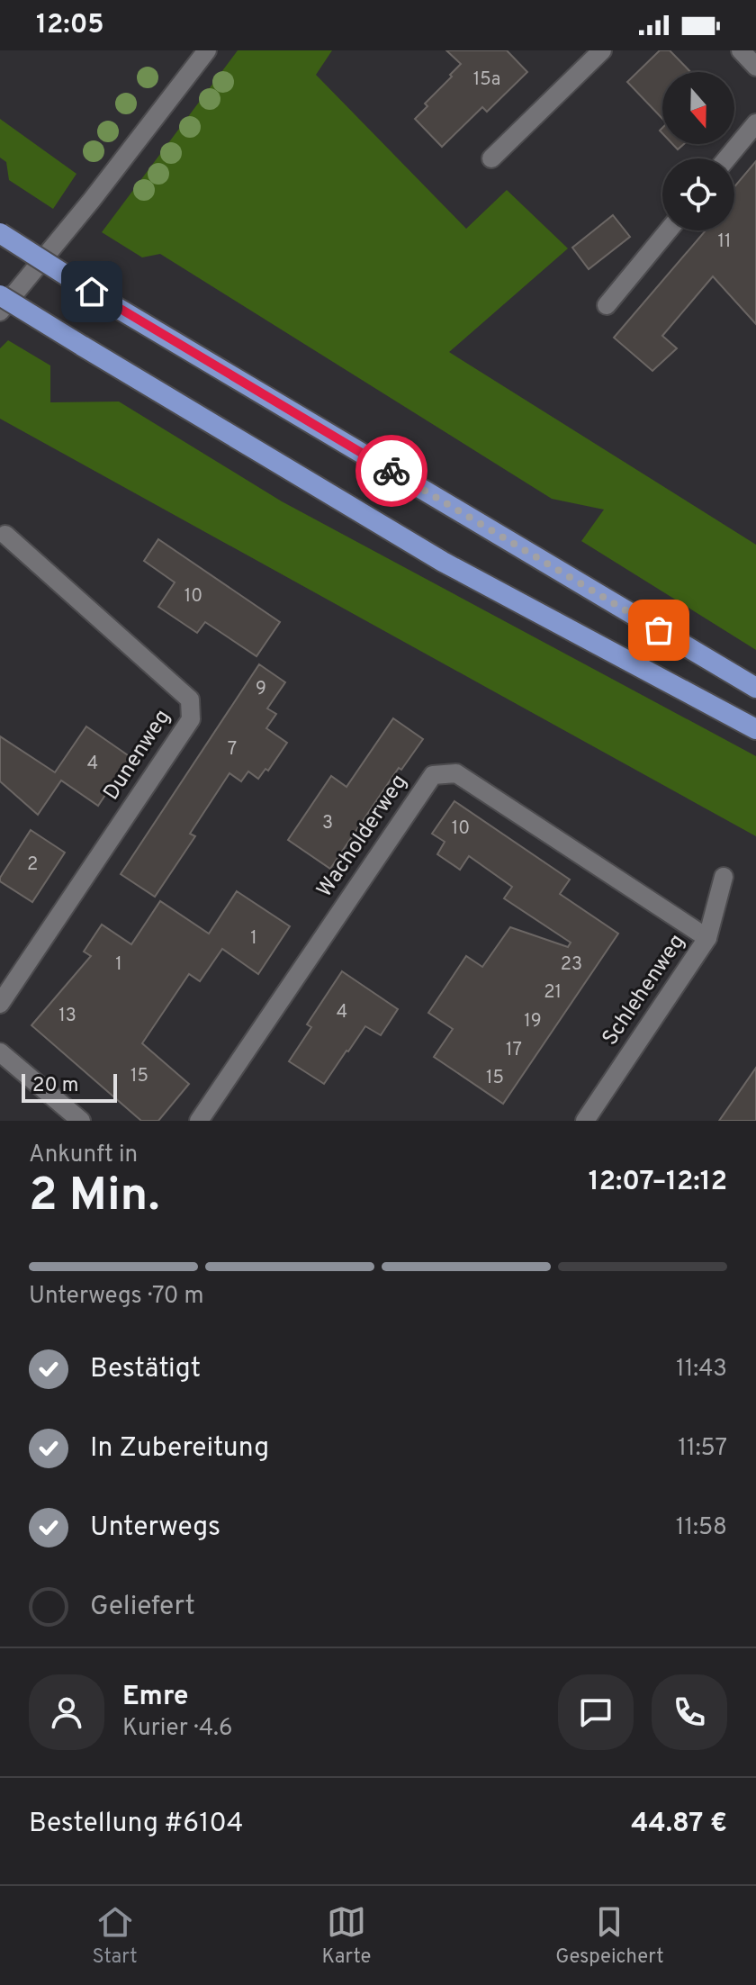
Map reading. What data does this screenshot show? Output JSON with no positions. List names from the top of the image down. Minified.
{"streets":{"street":["Dunenweg","Wacholderweg","Schlehenweg"]},"crossings":[["Wacholderweg","Schlehenweg"]],"house_numbers":["15a","11","10","9","7","4","3","10","2","1","1","23","21","4","13","19","17","15","15"],"scale_bar":"20 m","north":"bottom","page":{"status":"12:05","scale":"20 m","heading":["2 Min.","Ankunft in","12:07–12:12"],"panel":["Emre","Kurier · 4.6","Bestellung #6104","44.87 €"],"bar":"Unterwegs · 70 m","list":[["Bestätigt","11:43"],["In Zubereitung","11:57"],["Unterwegs","11:58"],"Geliefert"],"tabs":["Start","Karte","Gespeichert"]}}
